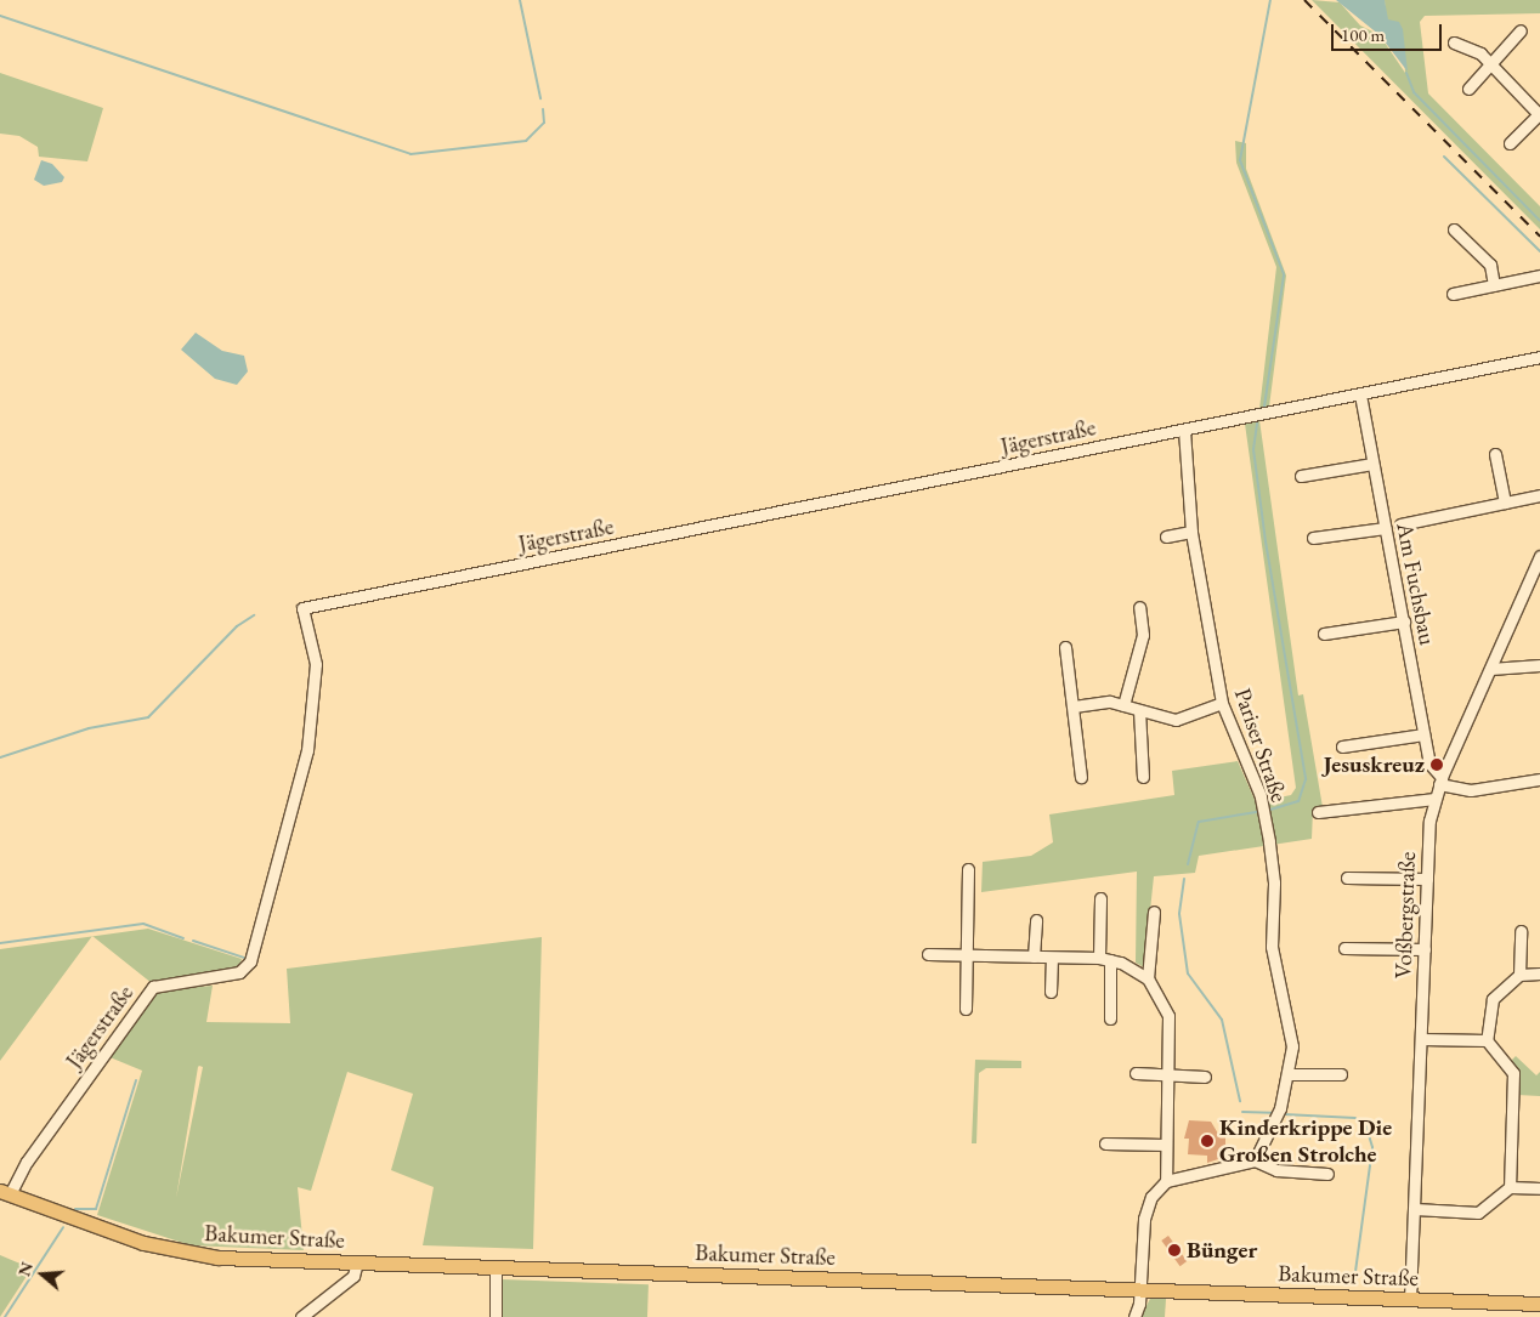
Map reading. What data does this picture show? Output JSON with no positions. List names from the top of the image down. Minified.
{"streets":{"main road":["Bakumer Straße"],"street":["Jägerstraße","Am Fuchsbau","Pariser Straße","Voßbergstraße"]},"crossings":[["Jägerstraße","Am Fuchsbau"],["Jägerstraße","Pariser Straße"],["Jägerstraße","Bakumer Straße"],["Am Fuchsbau","Voßbergstraße"],["Voßbergstraße","Bakumer Straße"]],"places":["Jesuskreuz","Kinderkrippe Die Großen Strolche","Bünger"],"scale_bar":"100 m","north":"left"}
